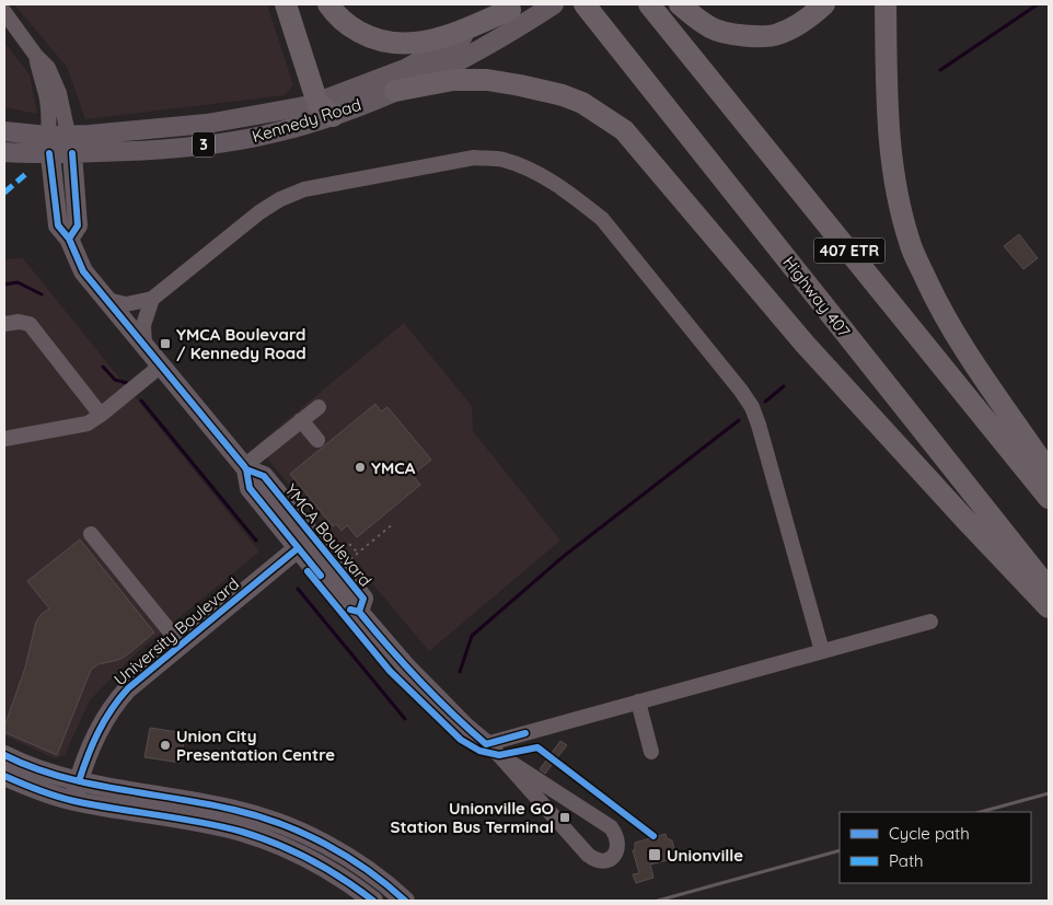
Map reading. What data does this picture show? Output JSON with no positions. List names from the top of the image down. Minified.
{"streets":{"highway":["407 ETR","Highway 407"],"main road":["Kennedy Road","3","YMCA Boulevard","University Boulevard"]},"crossings":[["Kennedy Road","YMCA Boulevard"],["YMCA Boulevard","University Boulevard"]],"places":{"transit":["YMCA Boulevard / Kennedy Road","Unionville GO Station Bus Terminal","Unionville"],"other":["YMCA","Union City Presentation Centre"]},"legend":["Cycle path","Path"]}
